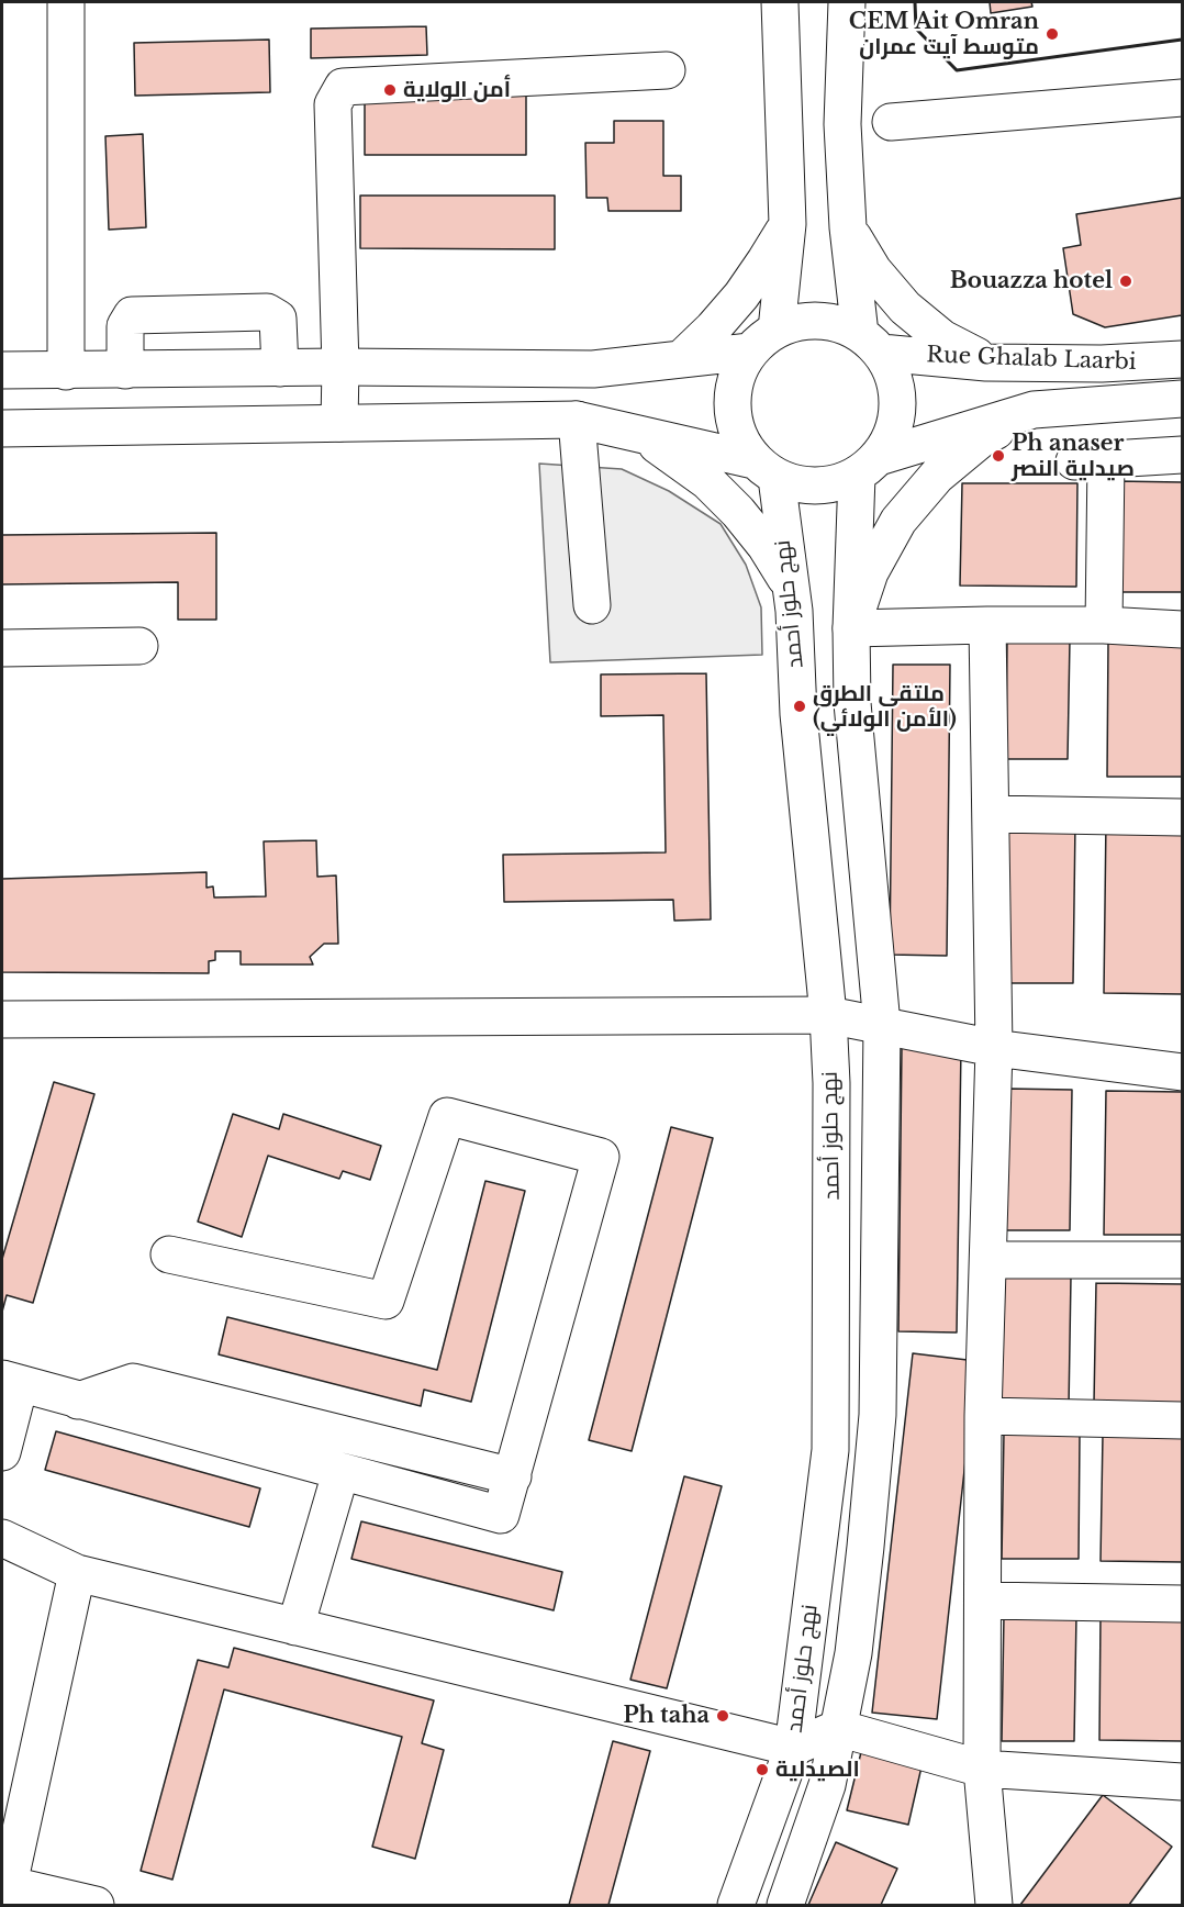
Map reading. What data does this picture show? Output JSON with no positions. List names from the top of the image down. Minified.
{"streets":{"street":["Rue Ghalab Laarbi","نهج حلوز أحمد"]},"crossings":[["Rue Ghalab Laarbi","نهج حلوز أحمد"]],"places":["CEM Ait Omran متوسط آيت عمران","أمن الولاية","Bouazza hotel","Ph anaser صيدلية النصر","ملتقى الطرق (الأمن الولائي)","Ph taha","الصيدلية"]}
